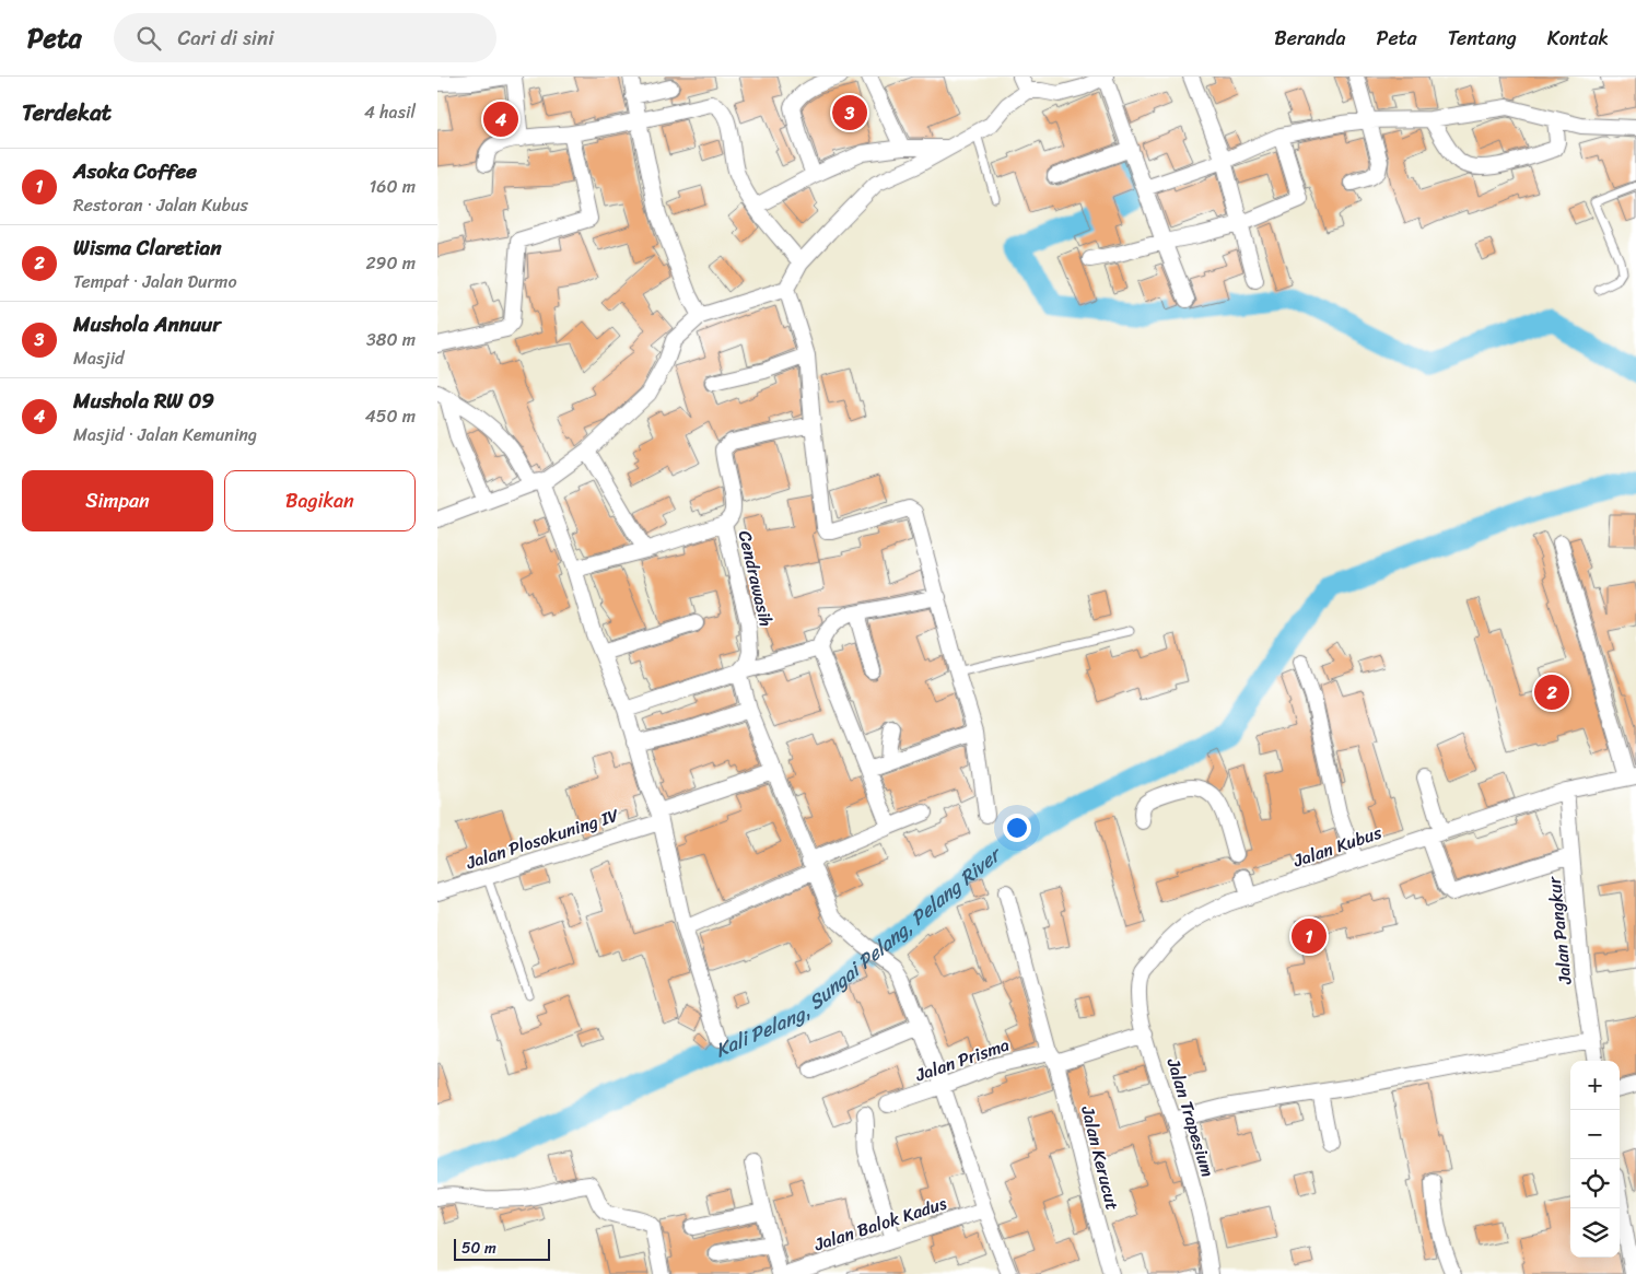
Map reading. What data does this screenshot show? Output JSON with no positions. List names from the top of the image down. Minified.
{"streets":{"street":["Cendrawasih","Jalan Plosokuning IV","Jalan Kubus","Jalan Pangkur","Jalan Prisma","Jalan Trapesium","Jalan Kerucut","Jalan Balok Kadus"]},"crossings":[["Jalan Kubus","Jalan Pangkur"],["Jalan Kubus","Jalan Trapesium"],["Jalan Prisma","Jalan Trapesium"],["Jalan Prisma","Jalan Kerucut"]],"water":["Kali Pelang, Sungai Pelang, Pelang River"],"scale_bar":"50 m","page":{"header":"Peta","search":"Cari di sini","nav":["Beranda","Peta","Tentang","Kontak"],"heading":["Terdekat","4 hasil"],"pins":["3","4","2","1"],"list":[{"mark":"1","name":"Asoka Coffee","note":"Restoran · Jalan Kubus","value":"160 m"},{"mark":"2","name":"Wisma Claretian","note":"Tempat · Jalan Durmo","value":"290 m"},{"mark":"3","name":"Mushola Annuur","note":"Masjid","value":"380 m"},{"mark":"4","name":"Mushola RW 09","note":"Masjid · Jalan Kemuning","value":"450 m"}],"buttons":["Simpan","Bagikan"],"map_buttons":["+","−"],"scale":"50 m"}}
